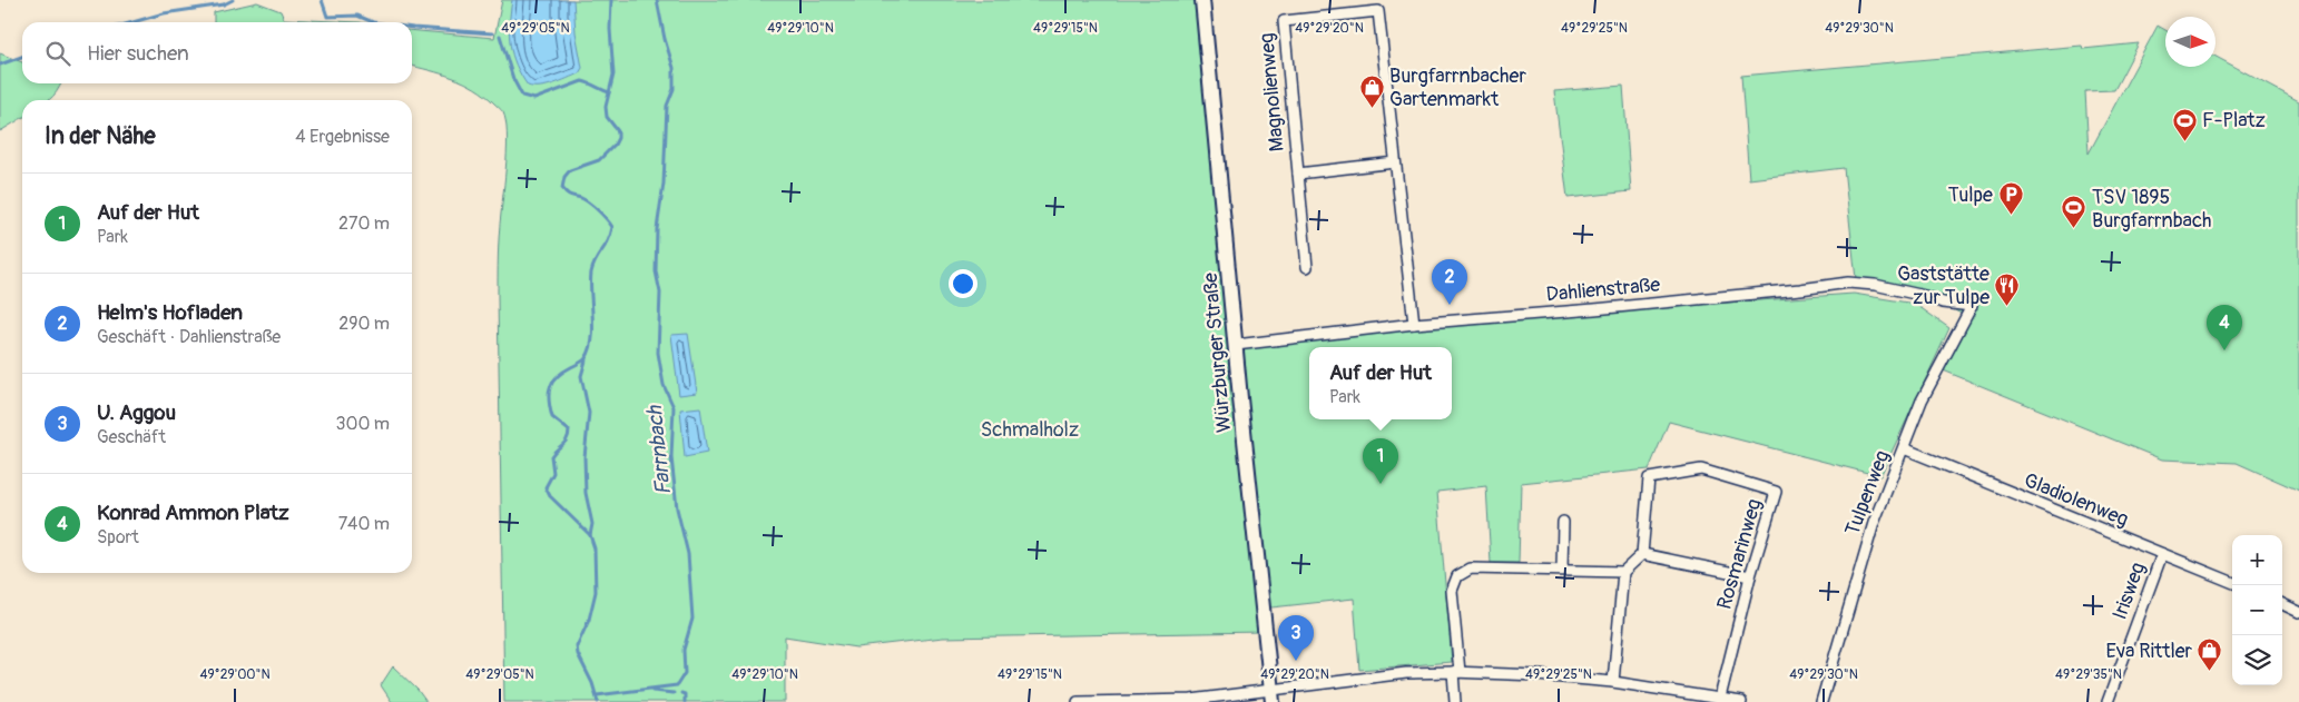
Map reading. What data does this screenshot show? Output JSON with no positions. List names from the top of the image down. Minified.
{"streets":{"street":["Magnolienweg","Dahlienstraße","Würzburger Straße","Tulpenweg","Gladiolenweg","Rosmarinweg","Irisweg"]},"crossings":[["Magnolienweg","Dahlienstraße"],["Dahlienstraße","Würzburger Straße"],["Dahlienstraße","Tulpenweg"],["Tulpenweg","Gladiolenweg"],["Gladiolenweg","Irisweg"]],"water":["Farrnbach"],"parks":["Schmalholz"],"places":{"shop":["Burgfarrnbacher Gartenmarkt","Eva Rittler"],"sports":["F-Platz","TSV 1895 Burgfarrnbach"],"parking":["Tulpe"],"restaurant":["Gaststätte zur Tulpe"]},"north":"right","page":{"search":"Hier suchen","heading":["In der Nähe","4 Ergebnisse"],"list":[{"mark":"1","name":"Auf der Hut","note":"Park","value":"270 m"},{"mark":"2","name":"Helm's Hofladen","note":"Geschäft · Dahlienstraße","value":"290 m"},{"mark":"3","name":"U. Aggou","note":"Geschäft","value":"300 m"},{"mark":"4","name":"Konrad Ammon Platz","note":"Sport","value":"740 m"}],"pins":["2","4","1","3"],"popup":["Auf der Hut","Park"],"map_buttons":["+","−"]},"coordinates":["49°29'05\"N","49°29'10\"N","49°29'15\"N","49°29'20\"N","49°29'25\"N","49°29'30\"N","49°29'00\"N","49°29'35\"N"]}
